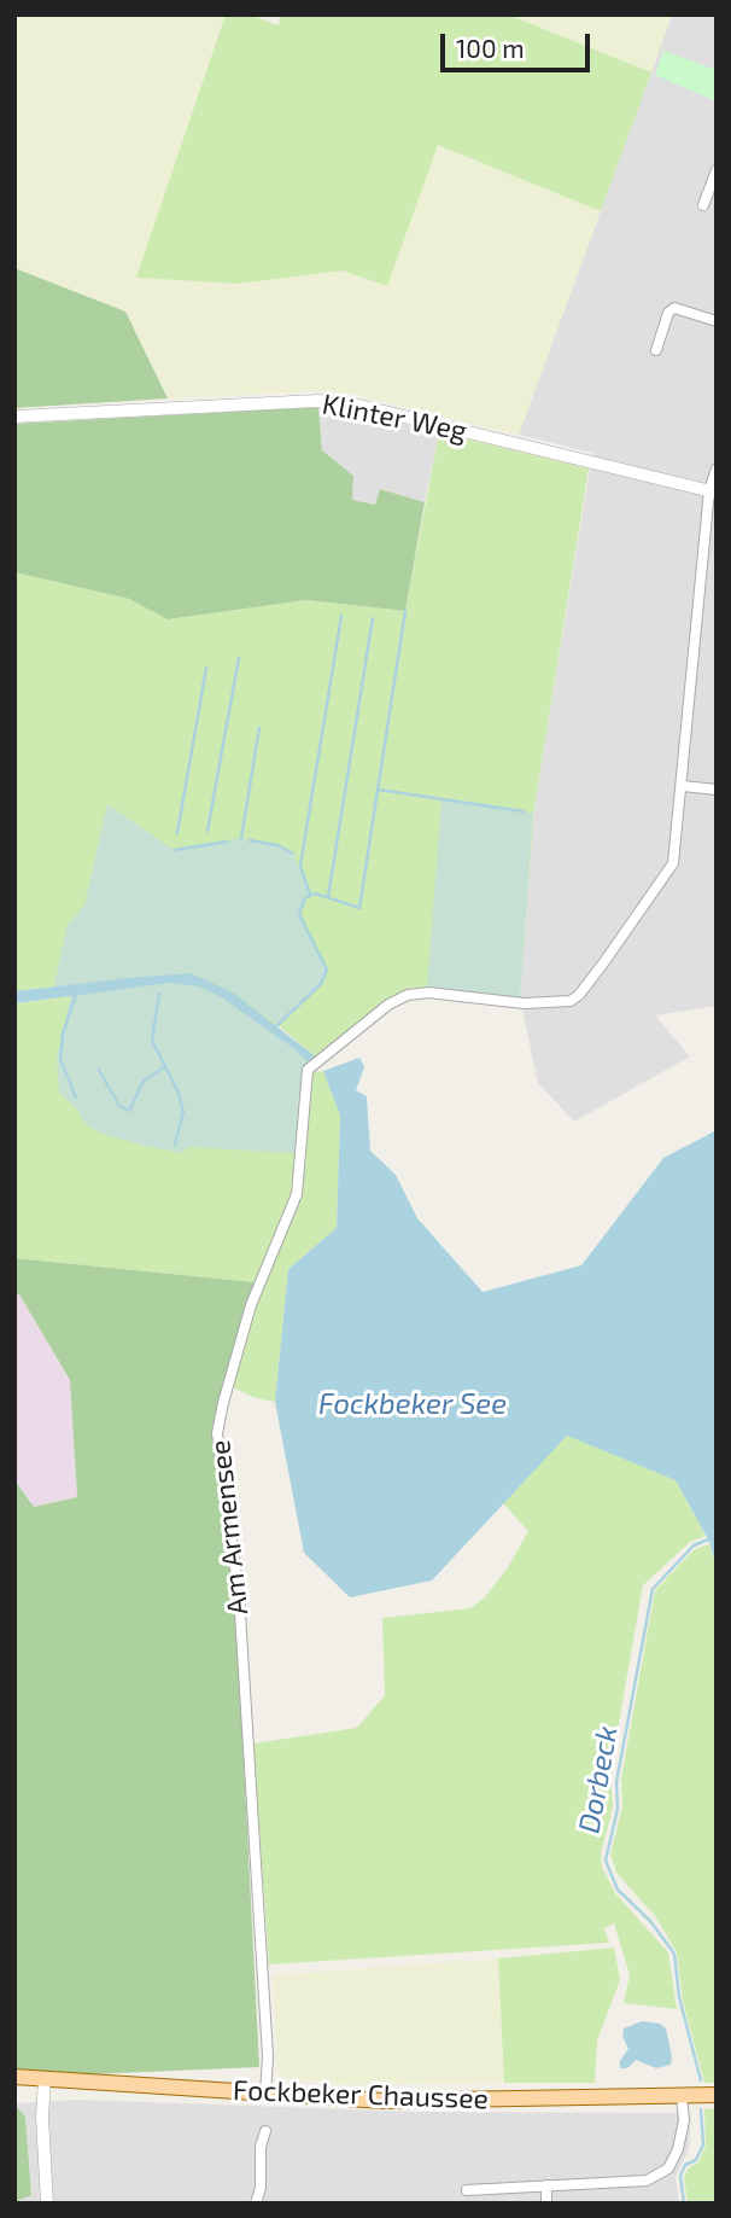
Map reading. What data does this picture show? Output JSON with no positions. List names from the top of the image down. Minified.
{"streets":{"main road":["Fockbeker Chaussee"],"street":["Klinter Weg","Am Armensee"]},"crossings":[["Am Armensee","Fockbeker Chaussee"]],"water":["Fockbeker See","Dorbeck"],"scale_bar":"100 m"}
